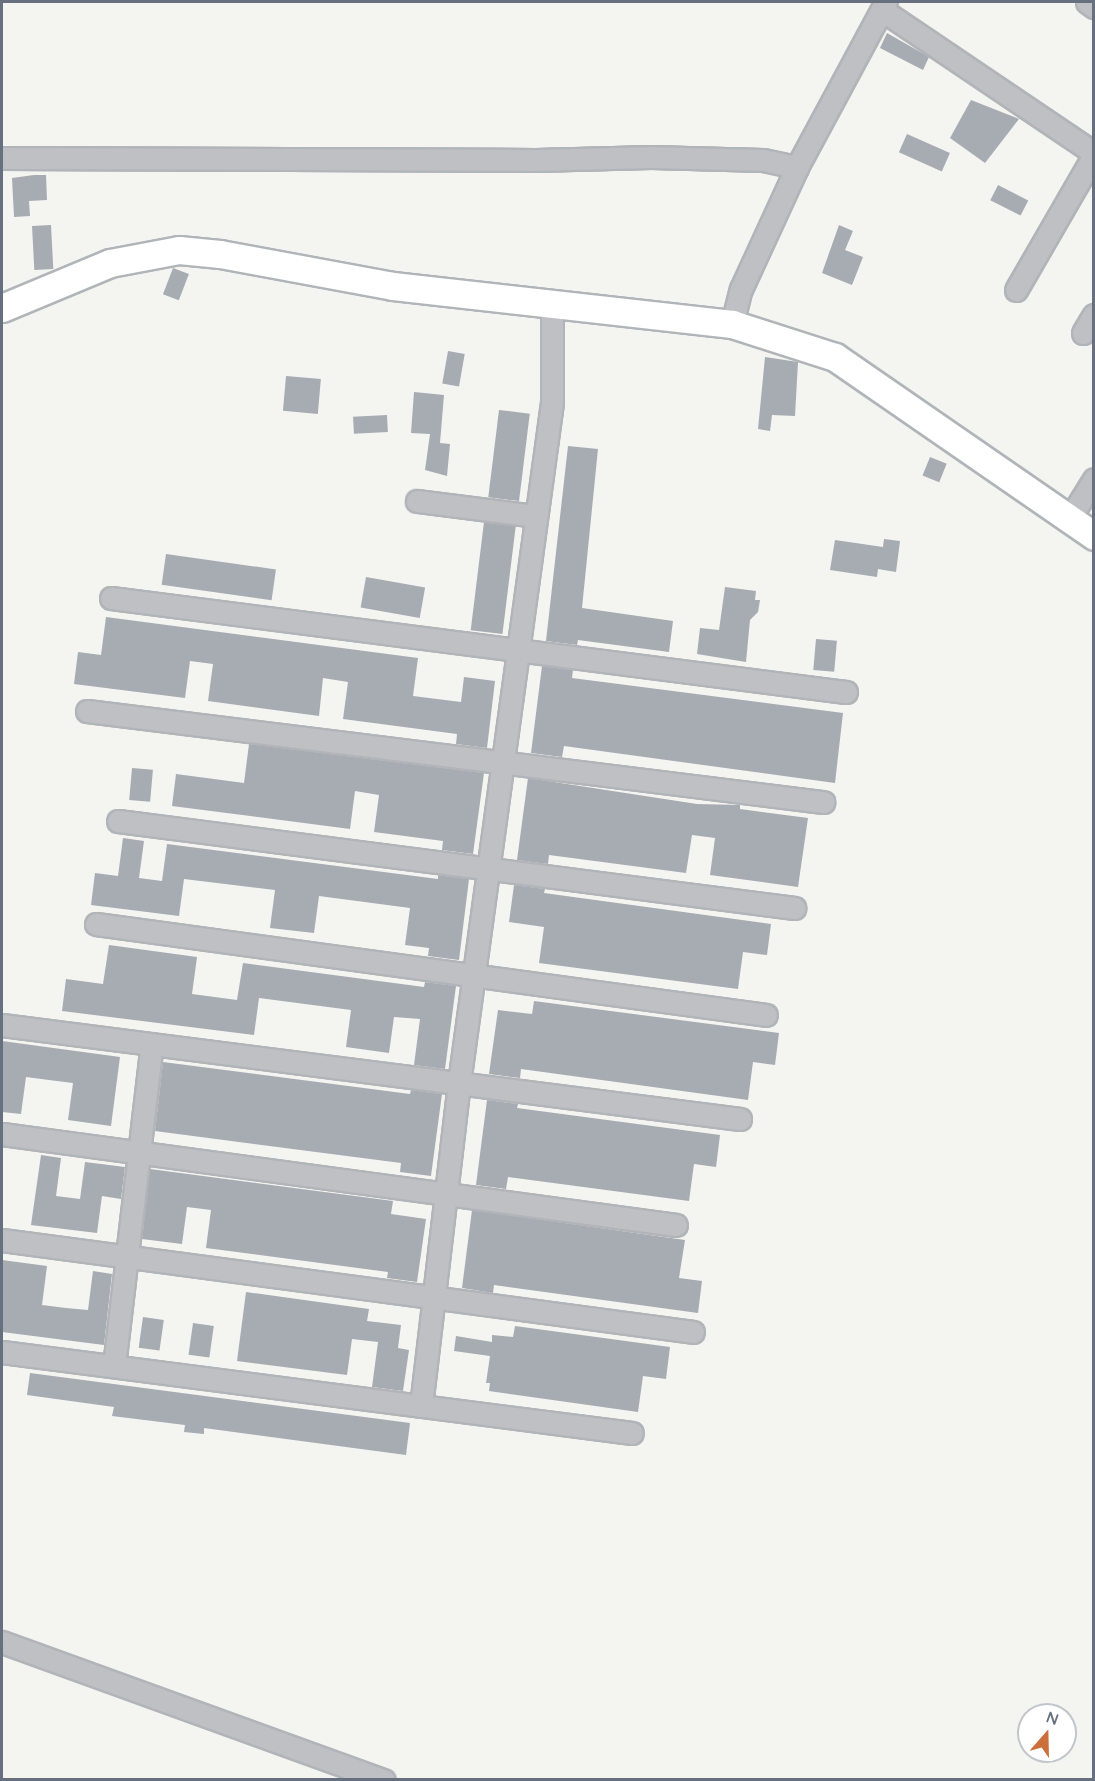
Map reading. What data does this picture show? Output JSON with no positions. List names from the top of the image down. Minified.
{"north":"top"}
